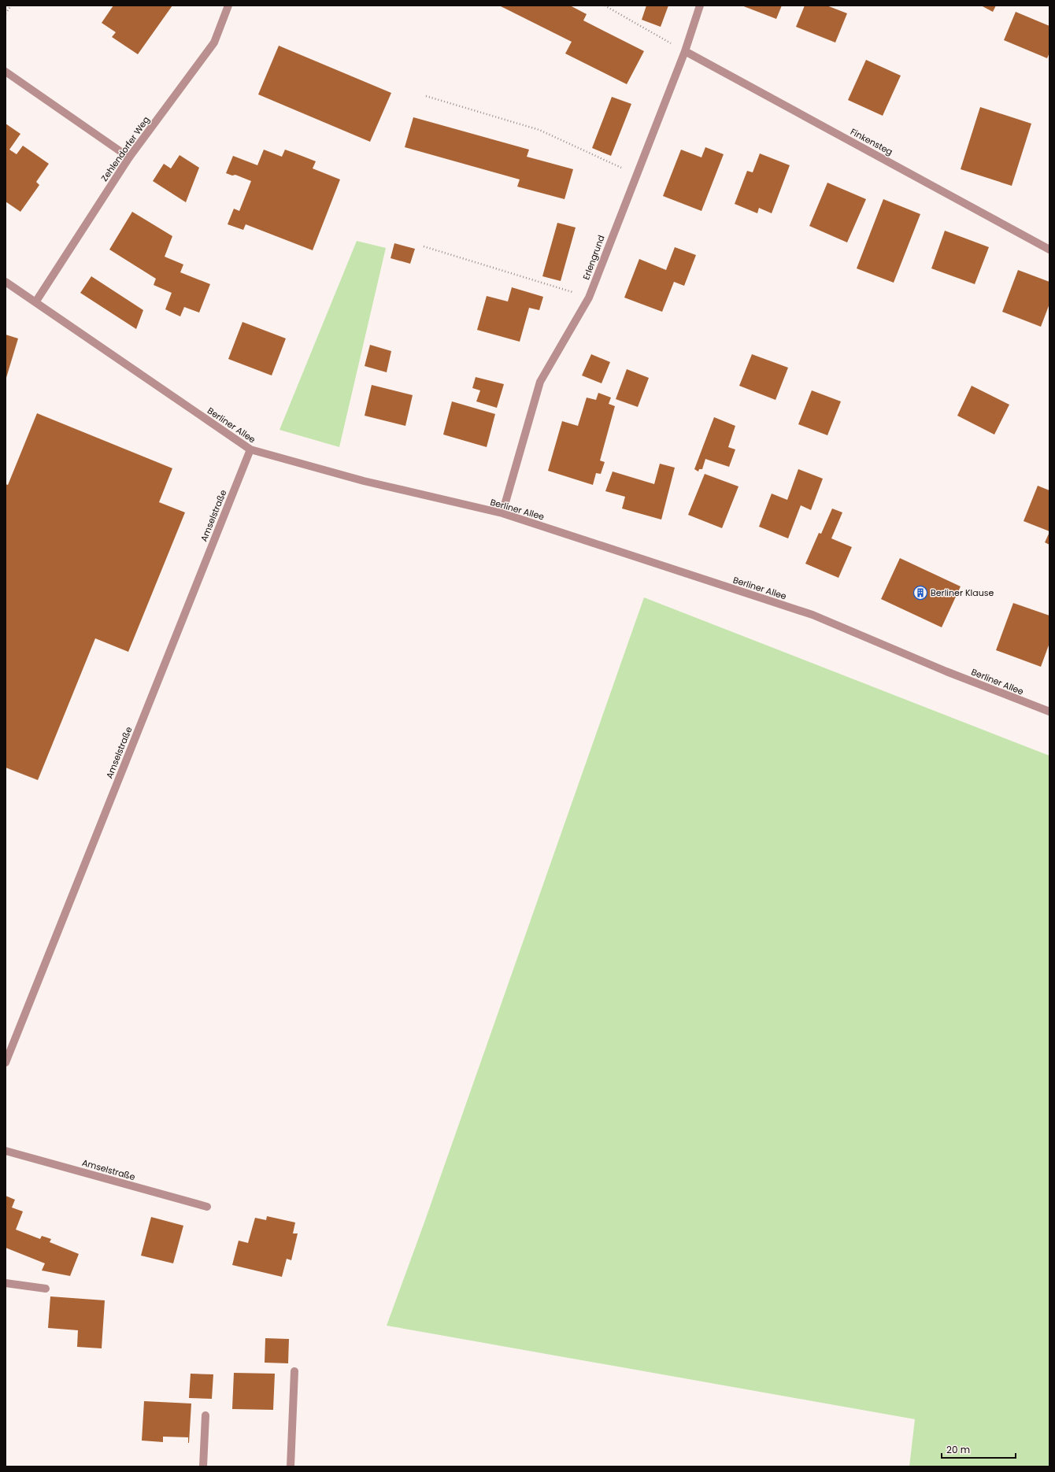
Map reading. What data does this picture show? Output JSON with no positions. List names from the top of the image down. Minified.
{"streets":{"street":["Finkensteg","Zehlendorfer Weg","Erlengrund","Berliner Allee","Amselstraße"]},"crossings":[["Finkensteg","Erlengrund"],["Zehlendorfer Weg","Berliner Allee"],["Erlengrund","Berliner Allee"],["Berliner Allee","Amselstraße"]],"places":{"building":["Berliner Klause"]},"scale_bar":"20 m"}
